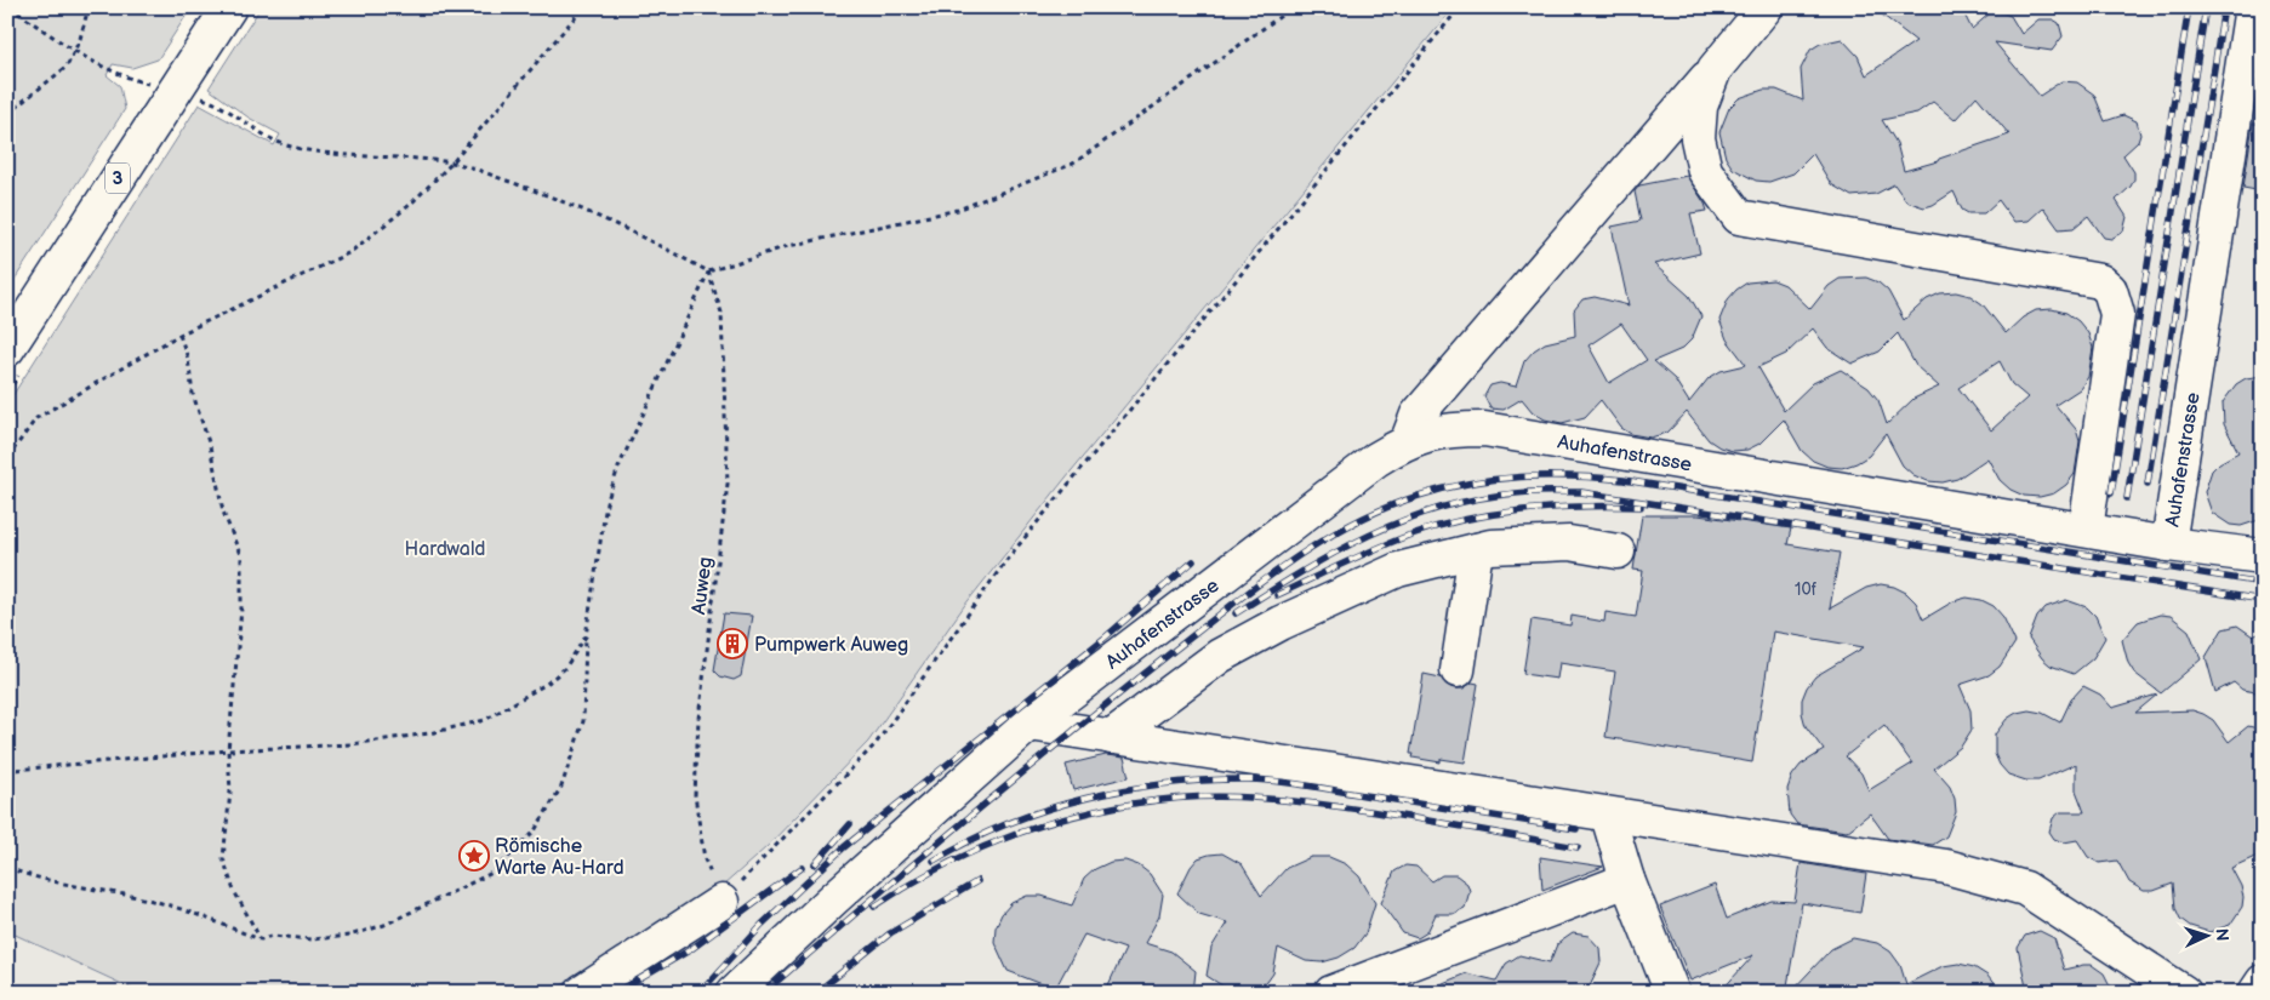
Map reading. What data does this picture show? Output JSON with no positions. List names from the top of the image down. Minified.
{"streets":{"street":["3","Auhafenstrasse"],"path":["Auweg"]},"parks":["Hardwald"],"places":{"building":["Pumpwerk Auweg"],"place":["Römische Warte Au-Hard"]},"house_numbers":["10f"],"north":"right"}
